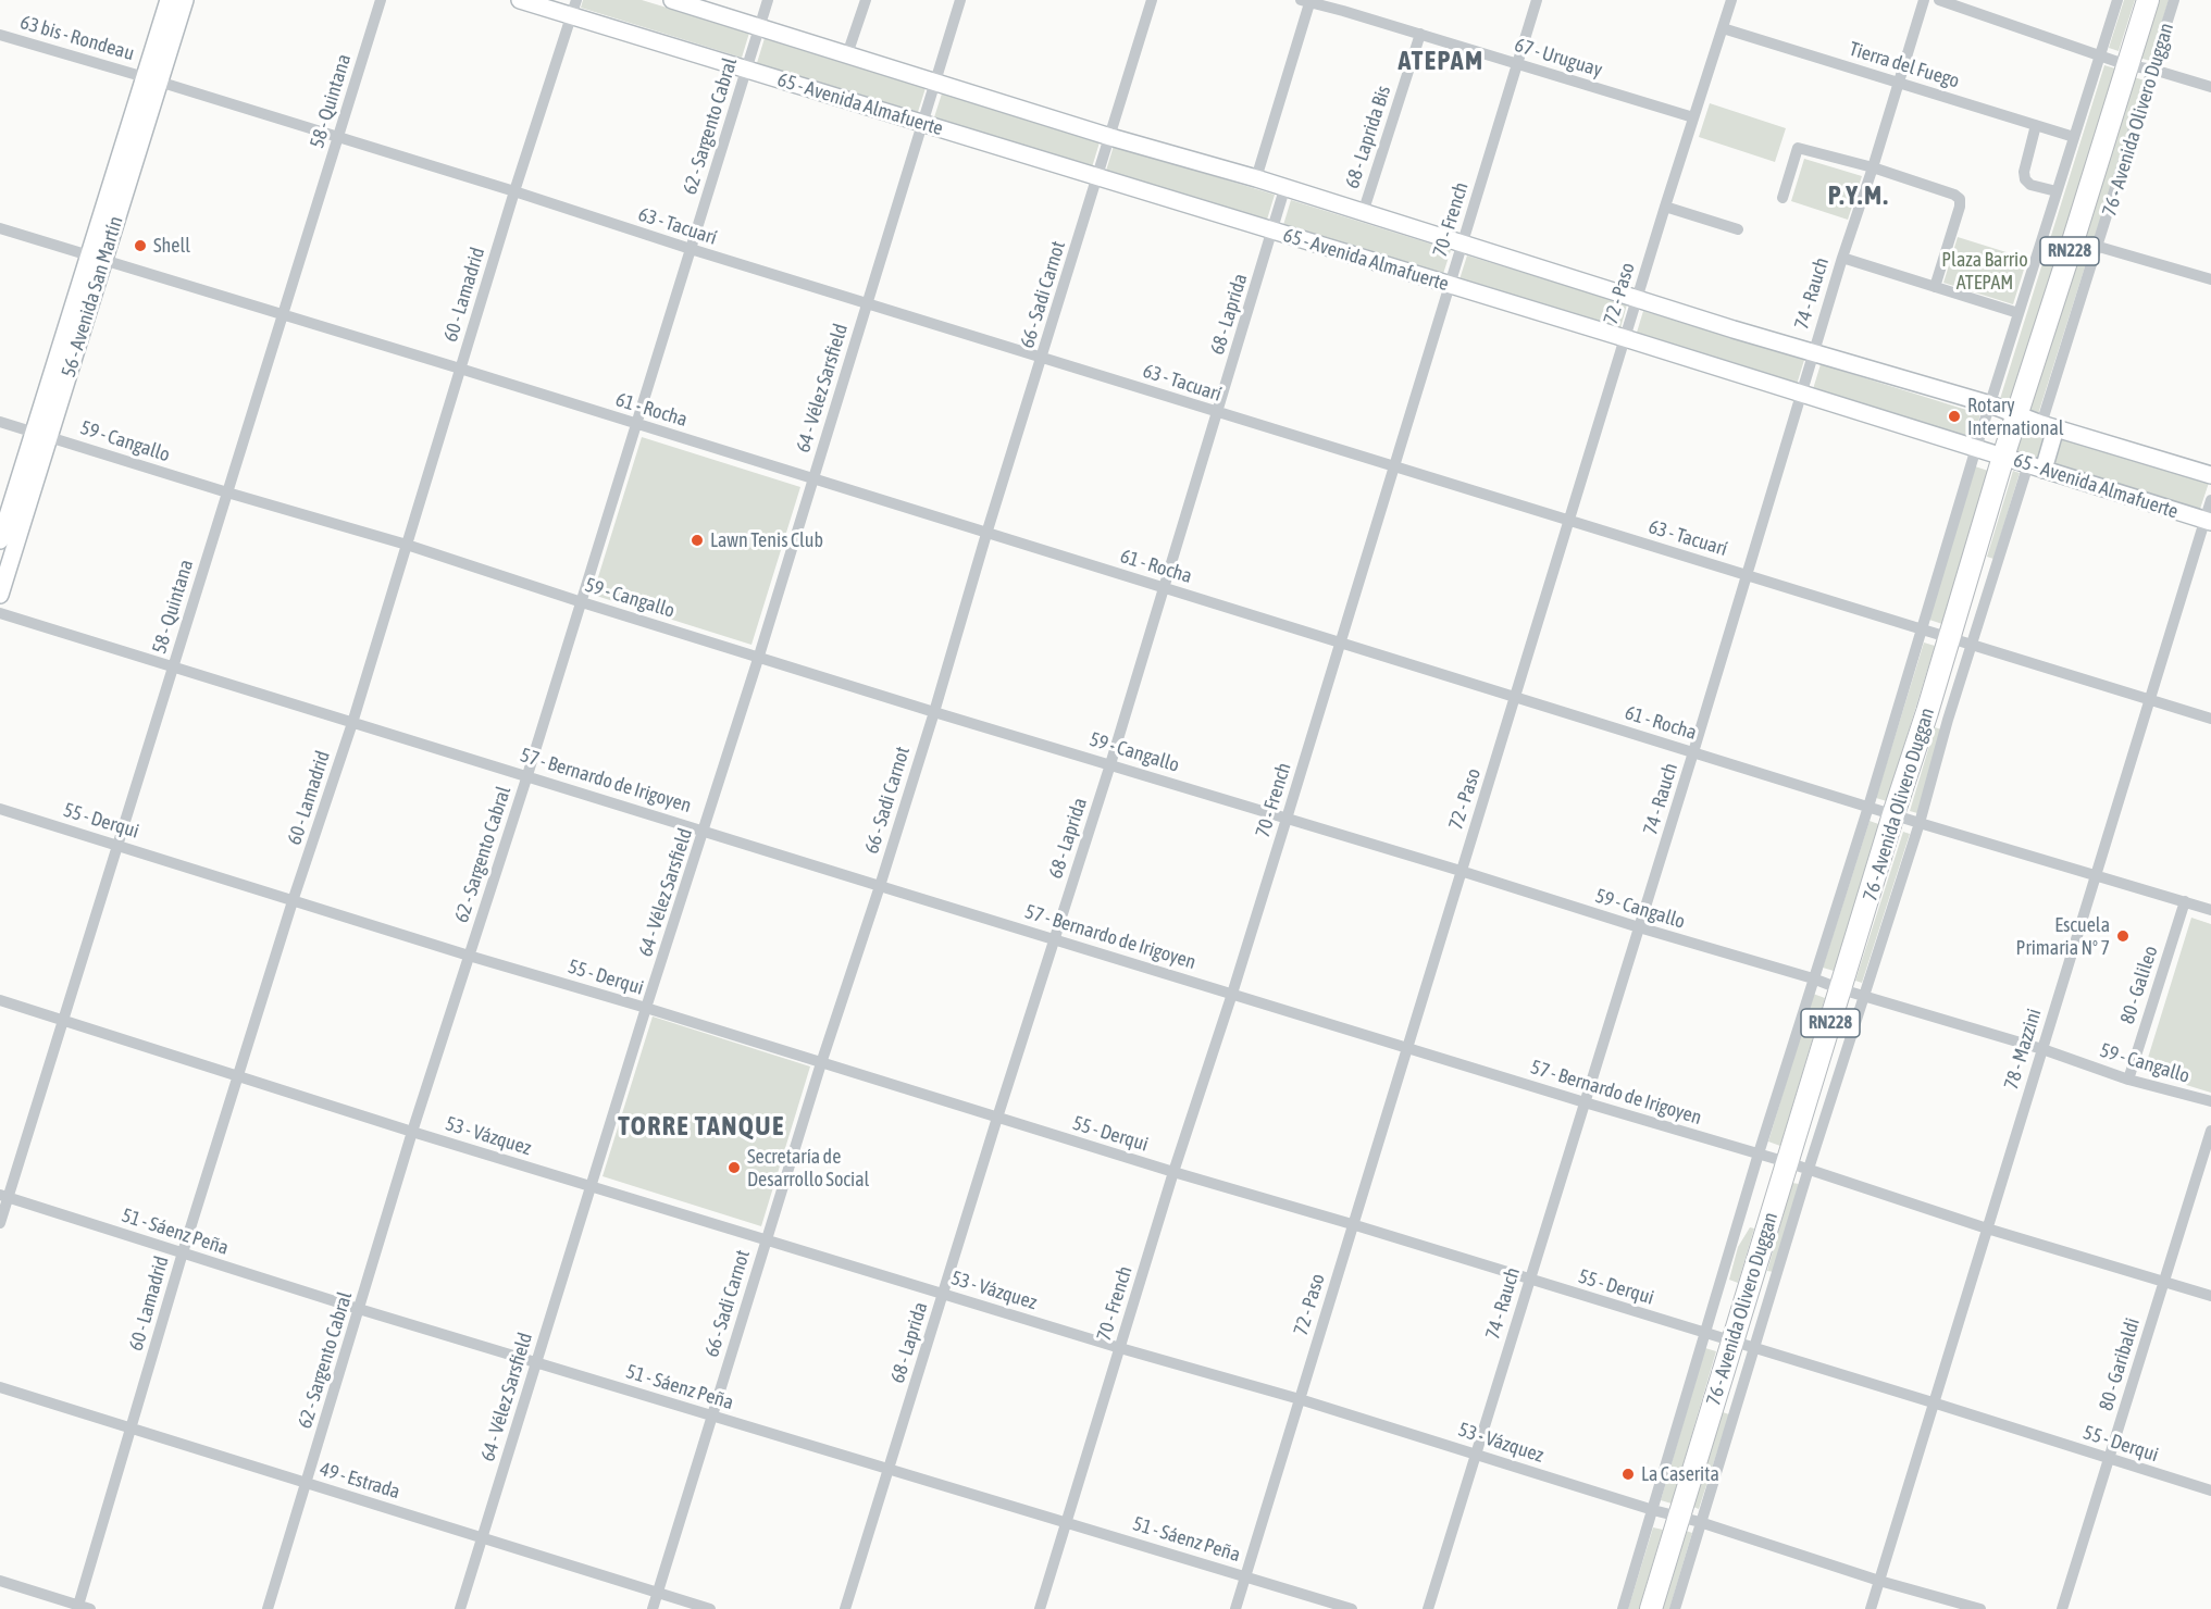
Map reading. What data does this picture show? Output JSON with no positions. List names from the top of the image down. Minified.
{"streets":{"highway":["76 - Avenida Olivero Duggan","RN228"],"main road":["65 - Avenida Almafuerte","56 - Avenida San Martín"],"street":["63 bis - Rondeau","67 - Uruguay","Tierra del Fuego","58 - Quintana","62 - Sargento Cabral","68 - Laprida Bis","70 - French","63 - Tacuarí","72 - Paso","74 - Rauch","60 - Lamadrid","66 - Sadi Carnot","68 - Laprida","64 - Vélez Sarsfield","61 - Rocha","59 - Cangallo","57 - Bernardo de Irigoyen","55 - Derqui","80 - Galileo","78 - Mazzini","53 - Vázquez","51 - Sáenz Peña","80 - Garibaldi","49 - Estrada"]},"crossings":[["63 bis - Rondeau","63 - Tacuarí"],["63 bis - Rondeau","56 - Avenida San Martín"],["67 - Uruguay","68 - Laprida Bis"],["67 - Uruguay","70 - French"],["67 - Uruguay","72 - Paso"],["Tierra del Fuego","76 - Avenida Olivero Duggan"],["Tierra del Fuego","72 - Paso"],["Tierra del Fuego","74 - Rauch"],["58 - Quintana","63 - Tacuarí"],["58 - Quintana","61 - Rocha"],["58 - Quintana","59 - Cangallo"],["58 - Quintana","57 - Bernardo de Irigoyen"],["58 - Quintana","55 - Derqui"],["58 - Quintana","53 - Vázquez"],["58 - Quintana","51 - Sáenz Peña"],["65 - Avenida Almafuerte","76 - Avenida Olivero Duggan"],["65 - Avenida Almafuerte","62 - Sargento Cabral"],["65 - Avenida Almafuerte","70 - French"],["65 - Avenida Almafuerte","72 - Paso"],["65 - Avenida Almafuerte","74 - Rauch"],["65 - Avenida Almafuerte","60 - Lamadrid"],["65 - Avenida Almafuerte","66 - Sadi Carnot"],["65 - Avenida Almafuerte","68 - Laprida"],["65 - Avenida Almafuerte","64 - Vélez Sarsfield"],["65 - Avenida Almafuerte","78 - Mazzini"],["76 - Avenida Olivero Duggan","63 - Tacuarí"],["76 - Avenida Olivero Duggan","61 - Rocha"],["76 - Avenida Olivero Duggan","59 - Cangallo"],["76 - Avenida Olivero Duggan","57 - Bernardo de Irigoyen"],["76 - Avenida Olivero Duggan","55 - Derqui"],["76 - Avenida Olivero Duggan","53 - Vázquez"],["62 - Sargento Cabral","63 - Tacuarí"],["62 - Sargento Cabral","61 - Rocha"],["62 - Sargento Cabral","59 - Cangallo"],["62 - Sargento Cabral","57 - Bernardo de Irigoyen"],["62 - Sargento Cabral","55 - Derqui"],["62 - Sargento Cabral","53 - Vázquez"],["62 - Sargento Cabral","51 - Sáenz Peña"],["62 - Sargento Cabral","49 - Estrada"],["70 - French","63 - Tacuarí"],["70 - French","61 - Rocha"],["70 - French","59 - Cangallo"],["70 - French","57 - Bernardo de Irigoyen"],["70 - French","55 - Derqui"],["70 - French","53 - Vázquez"],["70 - French","51 - Sáenz Peña"],["63 - Tacuarí","72 - Paso"],["63 - Tacuarí","74 - Rauch"],["63 - Tacuarí","60 - Lamadrid"],["63 - Tacuarí","66 - Sadi Carnot"],["63 - Tacuarí","56 - Avenida San Martín"],["63 - Tacuarí","68 - Laprida"],["63 - Tacuarí","64 - Vélez Sarsfield"],["63 - Tacuarí","78 - Mazzini"],["72 - Paso","61 - Rocha"],["72 - Paso","59 - Cangallo"],["72 - Paso","57 - Bernardo de Irigoyen"],["72 - Paso","55 - Derqui"],["72 - Paso","53 - Vázquez"],["72 - Paso","51 - Sáenz Peña"],["74 - Rauch","61 - Rocha"],["74 - Rauch","59 - Cangallo"],["74 - Rauch","57 - Bernardo de Irigoyen"],["74 - Rauch","55 - Derqui"],["74 - Rauch","53 - Vázquez"],["60 - Lamadrid","61 - Rocha"],["60 - Lamadrid","59 - Cangallo"],["60 - Lamadrid","57 - Bernardo de Irigoyen"],["60 - Lamadrid","55 - Derqui"],["60 - Lamadrid","53 - Vázquez"],["60 - Lamadrid","51 - Sáenz Peña"],["60 - Lamadrid","49 - Estrada"],["66 - Sadi Carnot","61 - Rocha"],["66 - Sadi Carnot","59 - Cangallo"],["66 - Sadi Carnot","57 - Bernardo de Irigoyen"],["66 - Sadi Carnot","55 - Derqui"],["66 - Sadi Carnot","53 - Vázquez"],["66 - Sadi Carnot","51 - Sáenz Peña"],["66 - Sadi Carnot","49 - Estrada"],["56 - Avenida San Martín","61 - Rocha"],["56 - Avenida San Martín","59 - Cangallo"],["68 - Laprida","61 - Rocha"],["68 - Laprida","59 - Cangallo"],["68 - Laprida","57 - Bernardo de Irigoyen"],["68 - Laprida","55 - Derqui"],["68 - Laprida","53 - Vázquez"],["68 - Laprida","51 - Sáenz Peña"],["64 - Vélez Sarsfield","61 - Rocha"],["64 - Vélez Sarsfield","59 - Cangallo"],["64 - Vélez Sarsfield","57 - Bernardo de Irigoyen"],["64 - Vélez Sarsfield","55 - Derqui"],["64 - Vélez Sarsfield","53 - Vázquez"],["64 - Vélez Sarsfield","51 - Sáenz Peña"],["64 - Vélez Sarsfield","49 - Estrada"],["61 - Rocha","80 - Galileo"],["61 - Rocha","78 - Mazzini"],["59 - Cangallo","80 - Galileo"],["59 - Cangallo","78 - Mazzini"],["57 - Bernardo de Irigoyen","78 - Mazzini"],["57 - Bernardo de Irigoyen","80 - Garibaldi"],["55 - Derqui","78 - Mazzini"],["55 - Derqui","80 - Garibaldi"],["78 - Mazzini","53 - Vázquez"]],"districts":["ATEPAM","P.Y.M.","TORRE TANQUE"],"parks":["Plaza Barrio ATEPAM"],"places":["Shell","Rotary International","Lawn Tenis Club","Escuela Primaria N° 7","Secretaría de Desarrollo Social","La Caserita"]}
